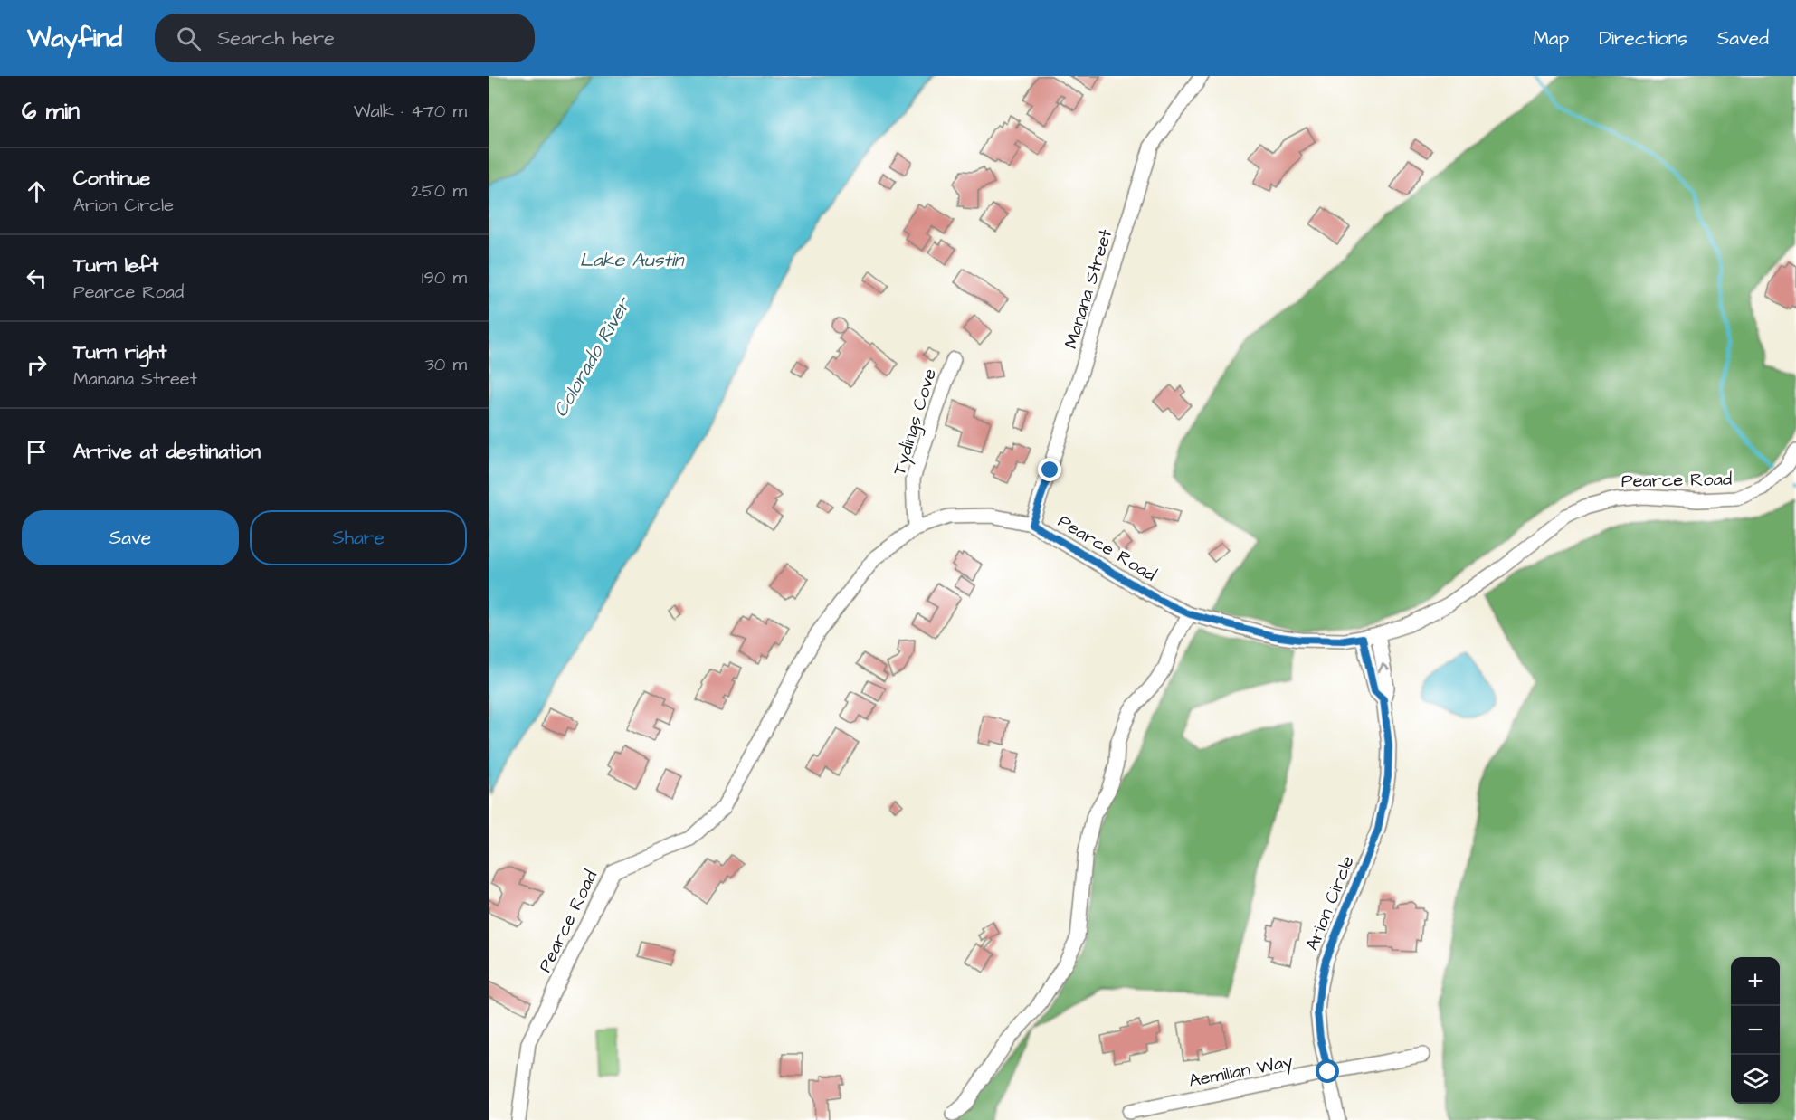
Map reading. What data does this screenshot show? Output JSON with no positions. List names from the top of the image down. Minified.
{"streets":{"street":["Manana Street","Tydings Cove","Pearce Road","Arion Circle","Aemilian Way"]},"crossings":[["Manana Street","Pearce Road"],["Tydings Cove","Pearce Road"],["Pearce Road","Arion Circle"],["Arion Circle","Aemilian Way"]],"water":["Lake Austin","Colorado River"],"page":{"header":"Wayfind","search":"Search here","nav":["Map","Directions","Saved"],"heading":["6 min","Walk · 470 m"],"list":[["Continue","Arion Circle","250 m"],["Turn left","Pearce Road","190 m"],["Turn right","Manana Street","30 m"],"Arrive at destination"],"buttons":["Save","Share"],"map_buttons":["+","−"]}}
